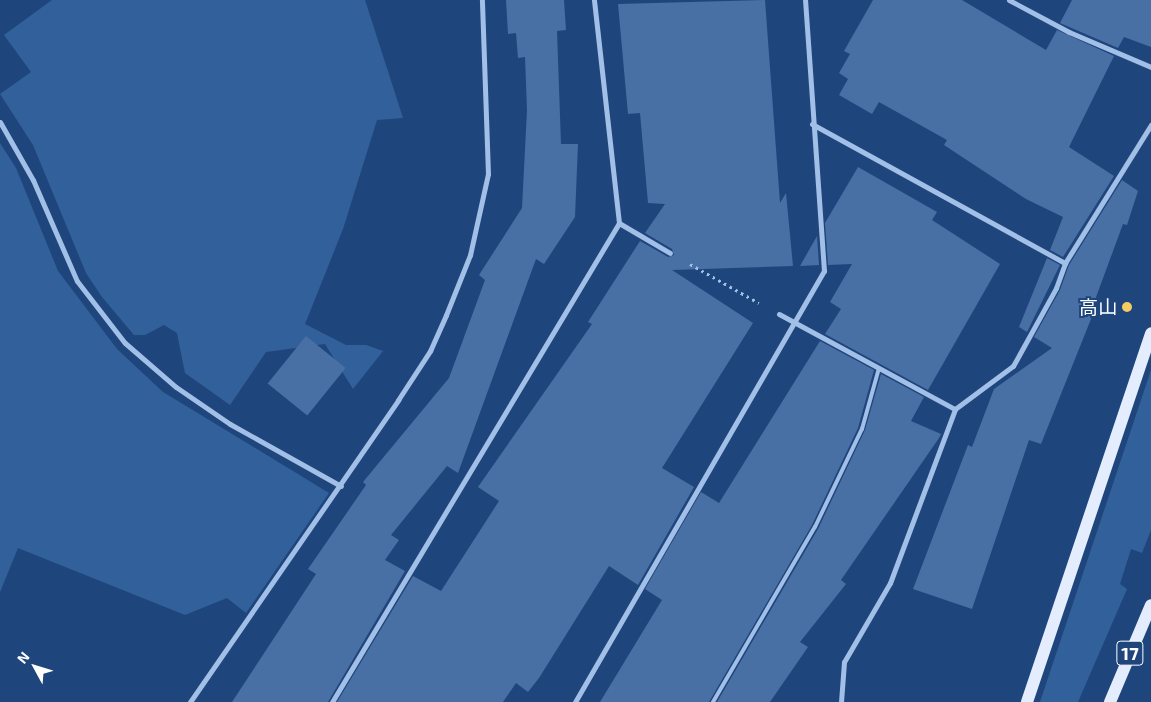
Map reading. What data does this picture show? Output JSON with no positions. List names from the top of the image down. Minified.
{"streets":{"main road":["17"]},"places":["高山"],"north":"top left"}
